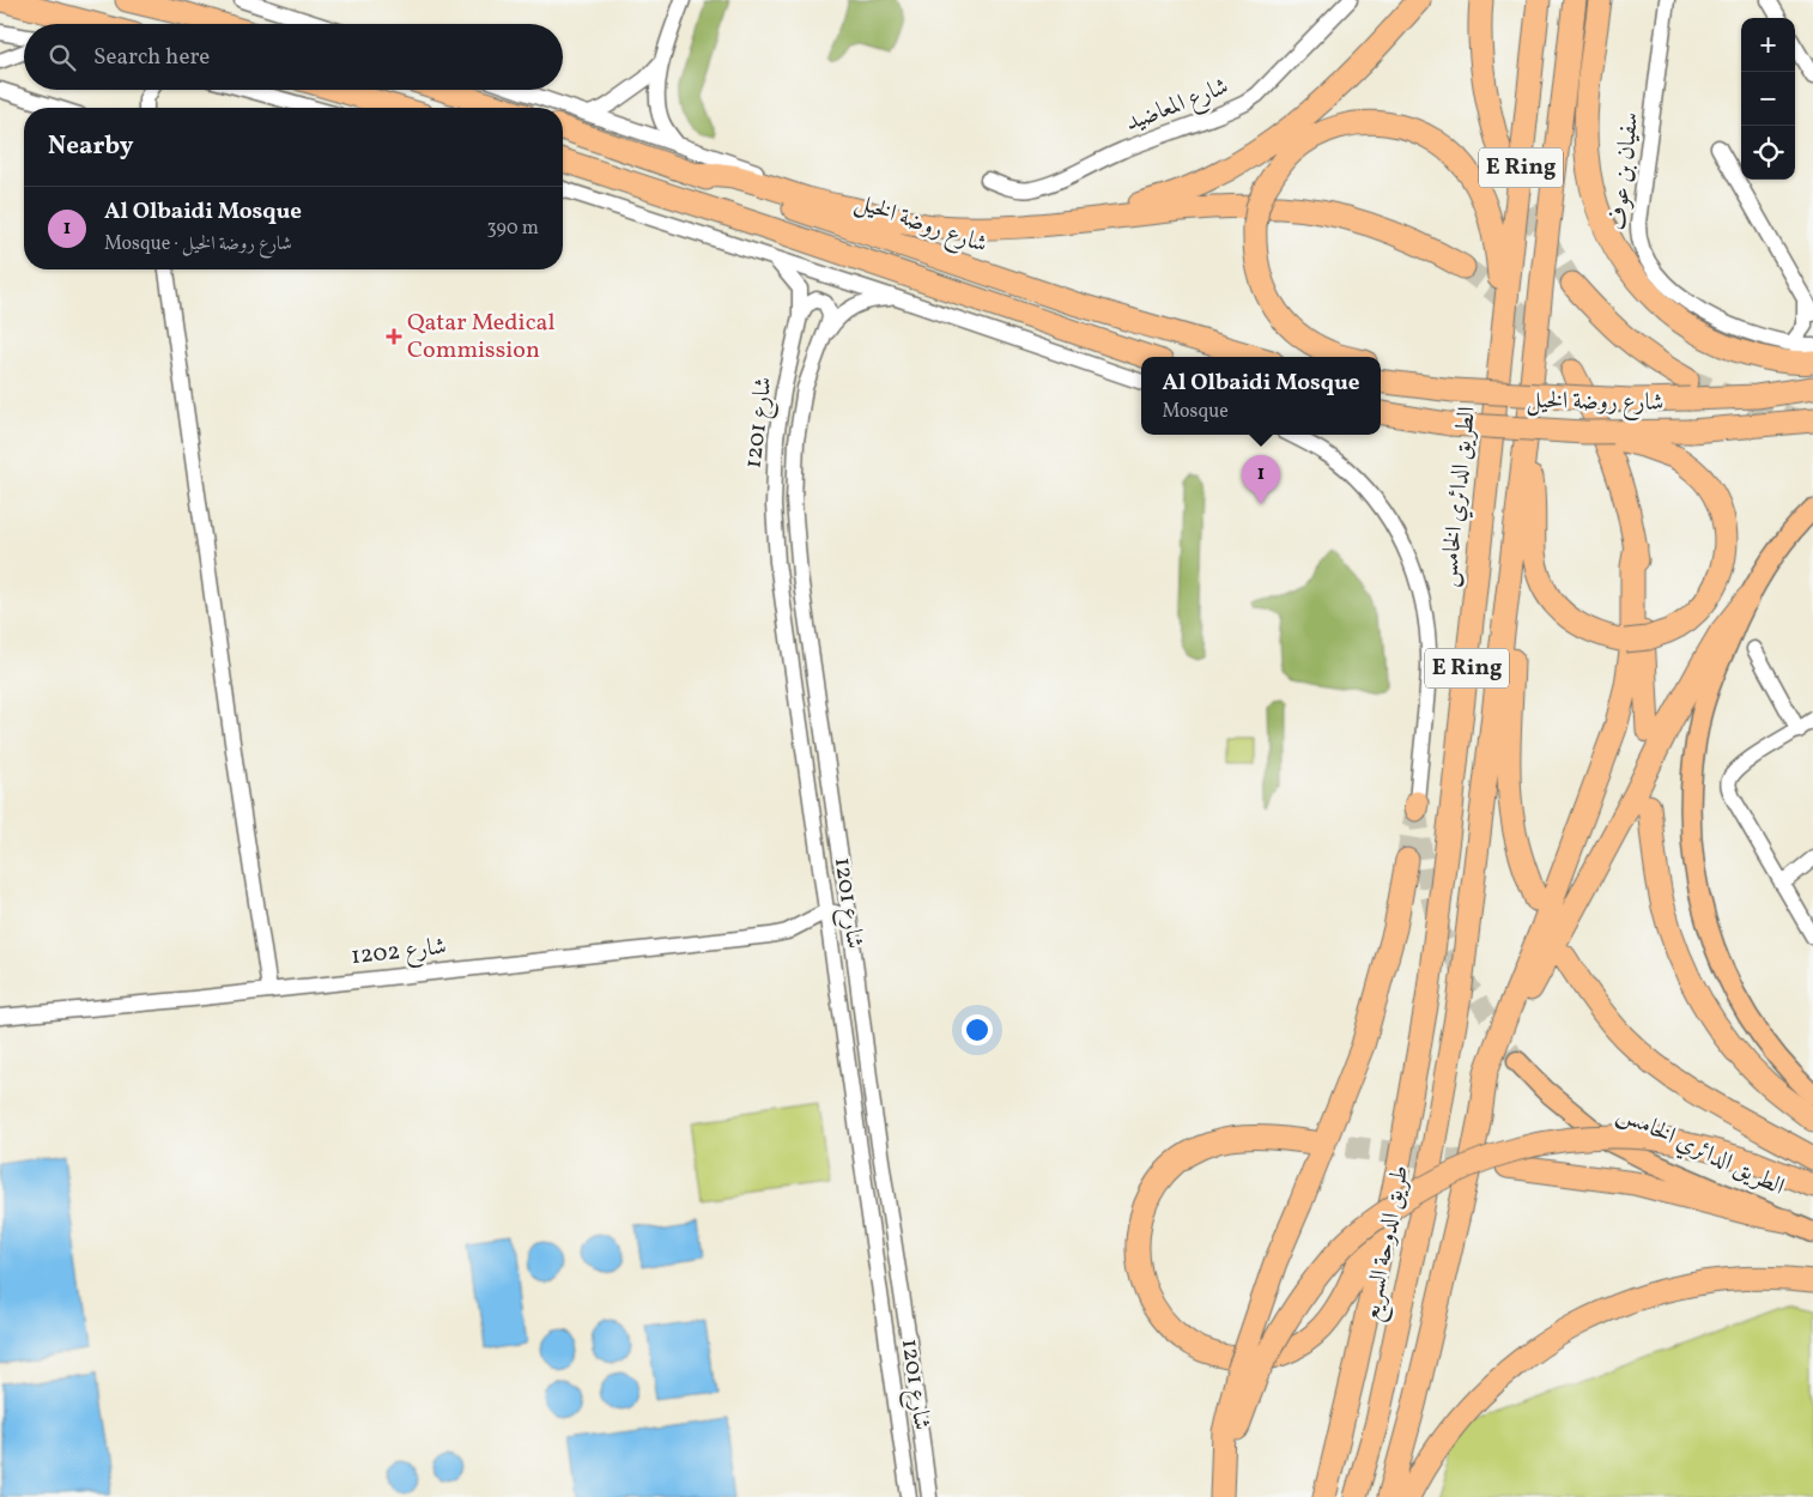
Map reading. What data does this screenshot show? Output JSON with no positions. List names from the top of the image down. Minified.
{"streets":{"highway":["E Ring","شارع روضة الخيل","الطريق الدائري الخامس","طريق الدوحة السريع"],"street":["شارع المعاضيد","سفيان بن عوف","شارع 1201","شارع 1202"]},"crossings":[["E Ring","طريق الدوحة السريع"],["شارع 1201","شارع 1202"],["الطريق الدائري الخامس","طريق الدوحة السريع"]],"places":{"health":["Qatar Medical Commission"]},"page":{"map_buttons":["+","−"],"search":"Search here","heading":"Nearby","list":[{"mark":"1","name":"Al Olbaidi Mosque","note":"Mosque · شارع روضة الخيل","value":"390 m"}],"popup":["Al Olbaidi Mosque","Mosque"],"pins":"1"}}
